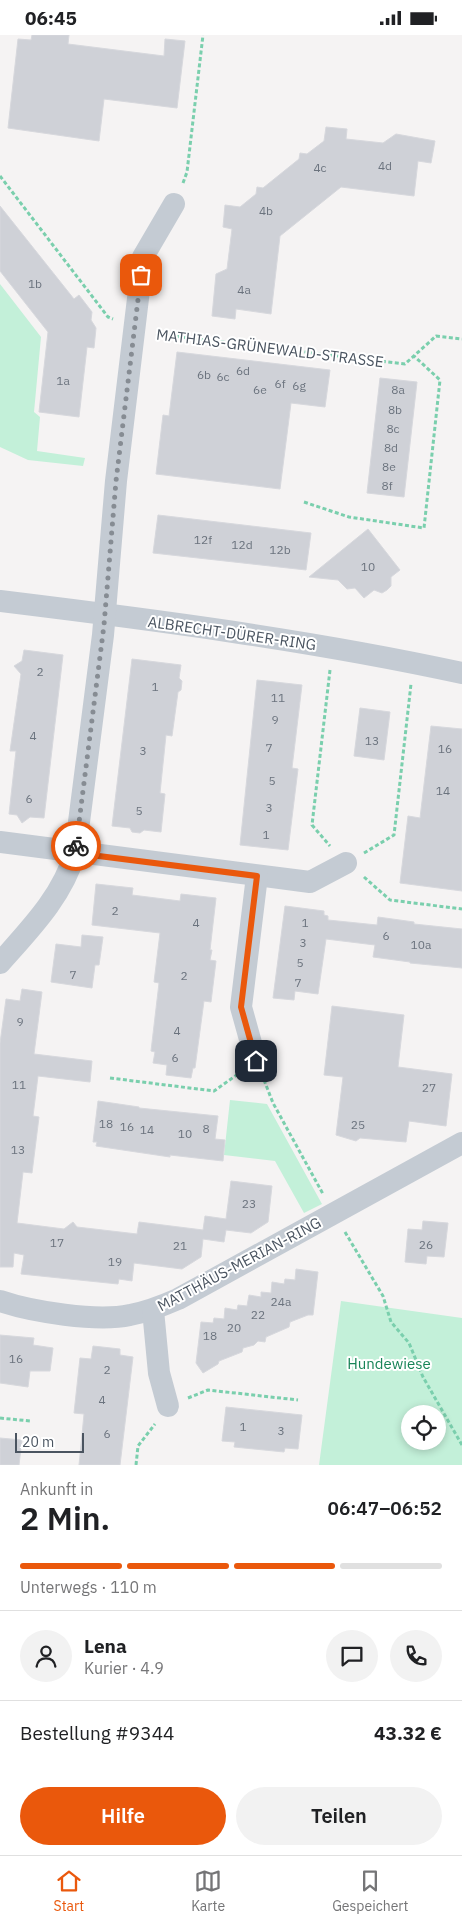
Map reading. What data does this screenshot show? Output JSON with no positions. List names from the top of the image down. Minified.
{"streets":{"street":["MATHIAS-GRÜNEWALD-STRASSE","ALBRECHT-DÜRER-RING","MATTHÄUS-MERIAN-RING"]},"crossings":[["MATHIAS-GRÜNEWALD-STRASSE","ALBRECHT-DÜRER-RING"]],"parks":["Hundewiese"],"house_numbers":["4d","4c","4b","1b","4a","6d","6b","6c","1a","6f","6g","6e","8a","8b","8c","8d","8e","8f","12f","12d","12b","10","2","1","11","9","4","13","7","16","3","5","14","6","3","5","1","2","4","1","6","3","10a","5","7","2","7","9","4","6","11","27","18","25","16","8","14","10","13","23","17","26","21","19","24a","22","20","18","16","2","4","1","3","6"],"scale_bar":"20 m","page":{"status":"06:45","scale":"20 m","heading":["2 Min.","Ankunft in","06:47–06:52"],"panel":["Lena","Kurier · 4.9","Bestellung #9344","43.32 €"],"bar":"Unterwegs · 110 m","buttons":["Hilfe","Teilen"],"tabs":["Start","Karte","Gespeichert"]}}
